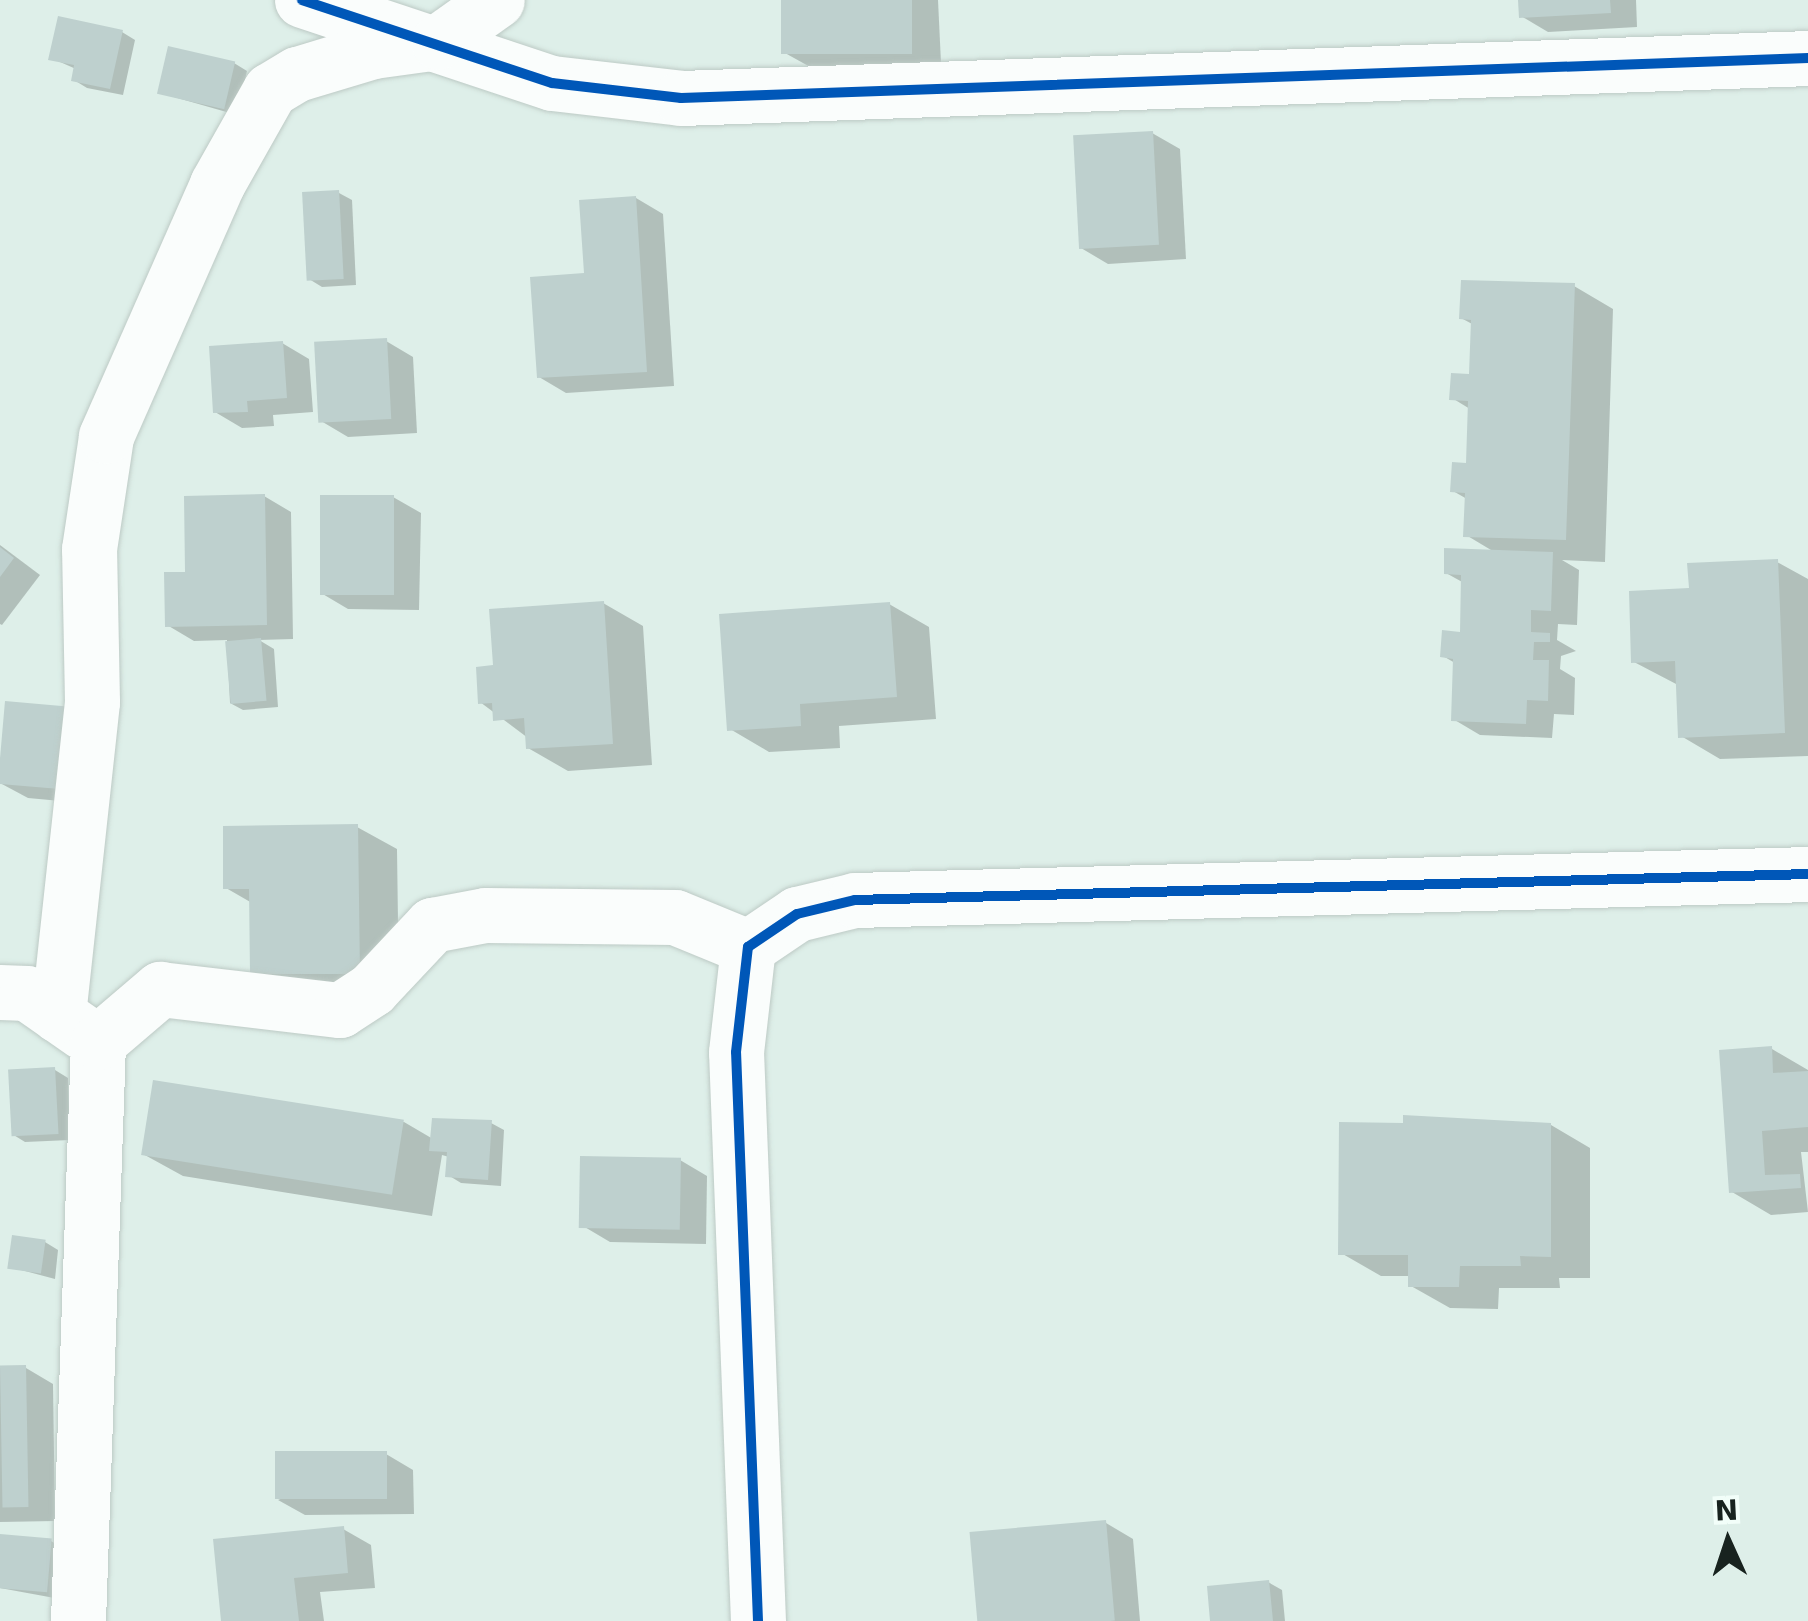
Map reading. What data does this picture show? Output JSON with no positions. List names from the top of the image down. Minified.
{"north":"top"}
